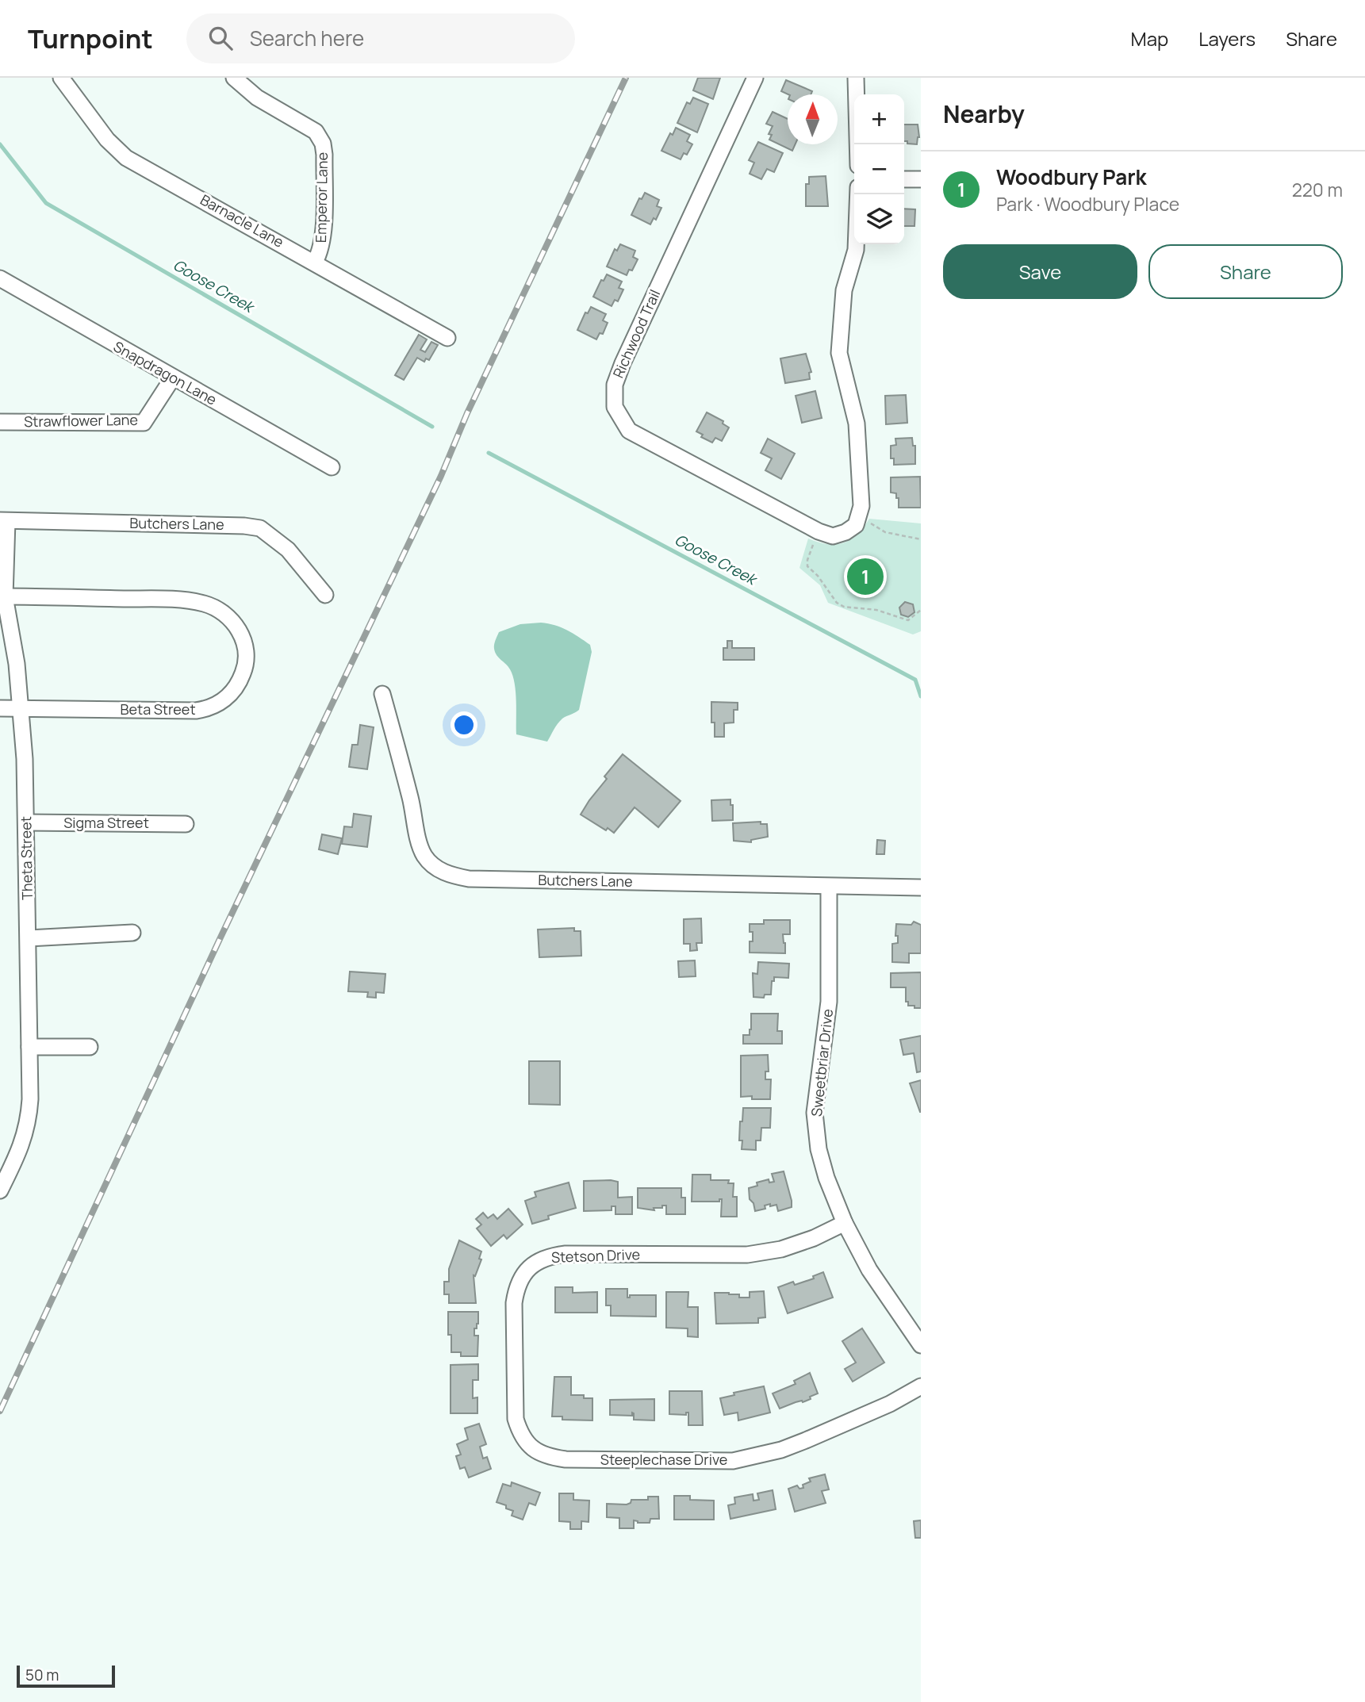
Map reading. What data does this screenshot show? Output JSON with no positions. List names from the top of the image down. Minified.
{"streets":{"street":["Emperor Lane","Barnacle Lane","Richwood Trail","Snapdragon Lane","Strawflower Lane","Butchers Lane","Beta Street","Sigma Street","Theta Street","Sweetbriar Drive","Stetson Drive","Steeplechase Drive"]},"crossings":[["Emperor Lane","Barnacle Lane"],["Snapdragon Lane","Strawflower Lane"],["Butchers Lane","Theta Street"],["Butchers Lane","Sweetbriar Drive"],["Beta Street","Theta Street"],["Sigma Street","Theta Street"],["Sweetbriar Drive","Stetson Drive"],["Stetson Drive","Steeplechase Drive"]],"water":["Goose Creek"],"scale_bar":"50 m","north":"top","page":{"header":"Turnpoint","search":"Search here","nav":["Map","Layers","Share"],"heading":"Nearby","map_buttons":["+","−"],"list":[{"mark":"1","name":"Woodbury Park","note":"Park · Woodbury Place","value":"220 m"}],"buttons":["Save","Share"],"pins":"1","scale":"50 m"}}
